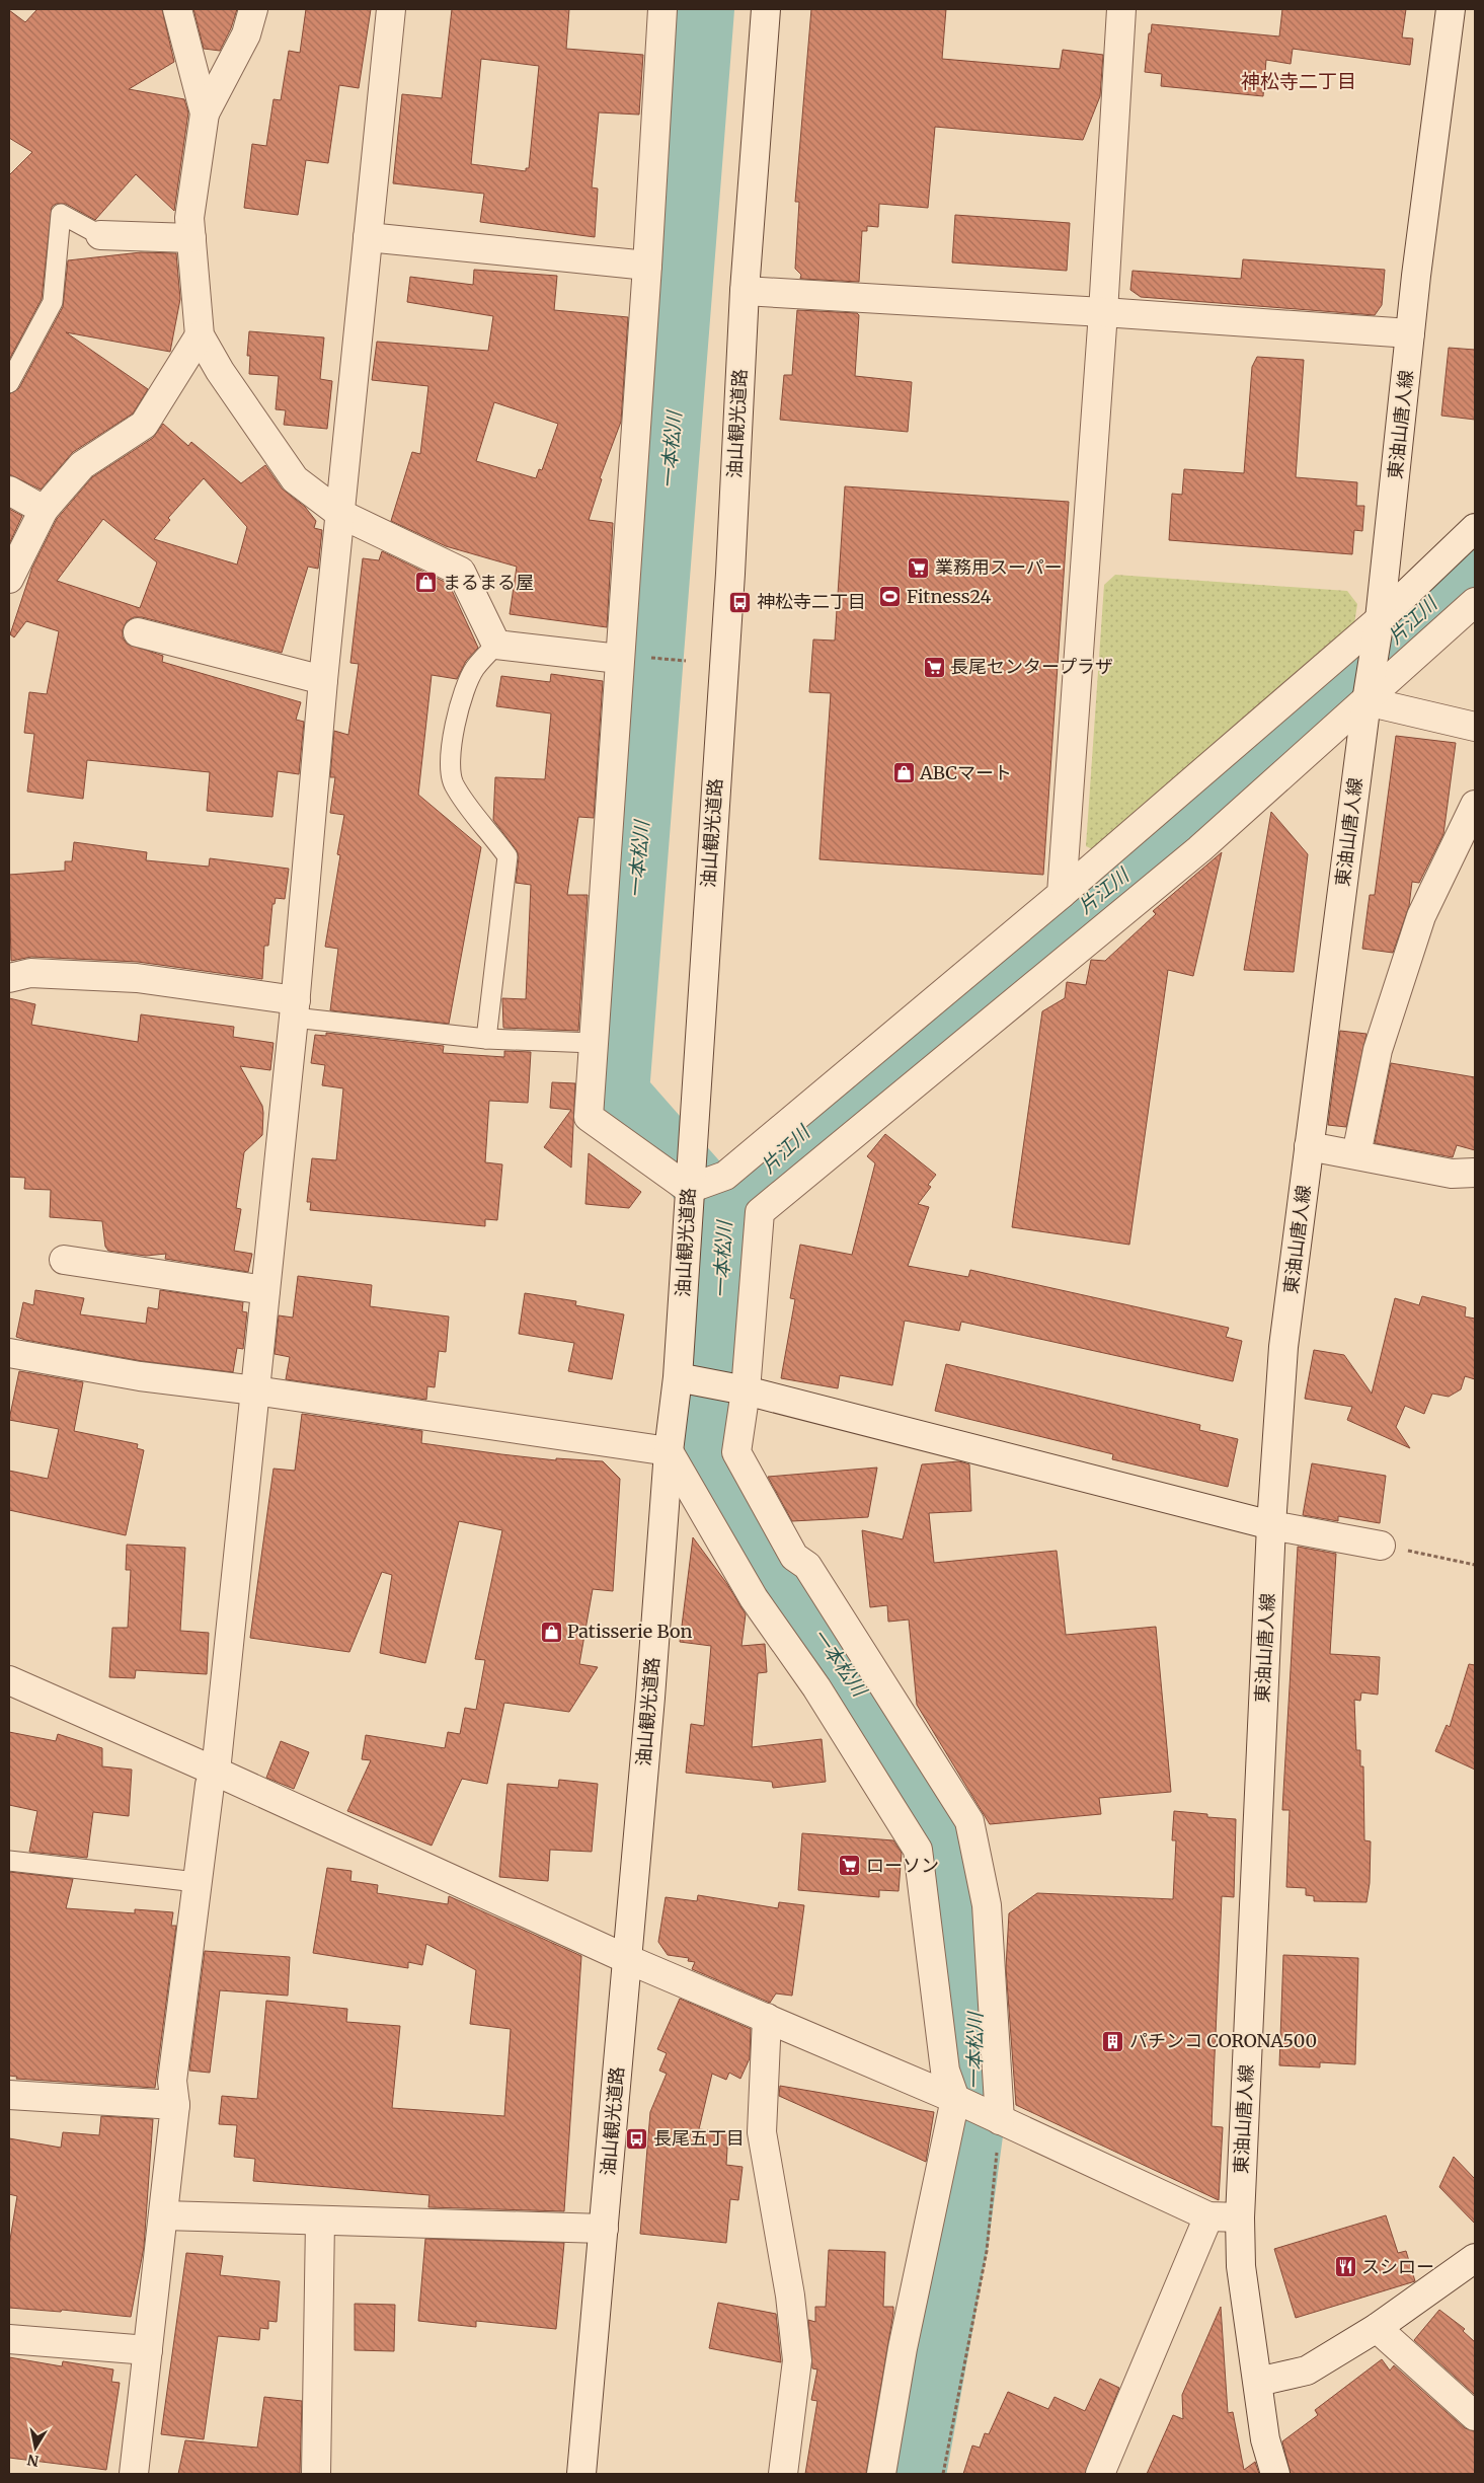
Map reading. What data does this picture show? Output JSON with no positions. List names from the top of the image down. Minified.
{"streets":{"street":["油山観光道路","東油山唐人線"]},"districts":["神松寺二丁目"],"water":["一本松川","片江川"],"places":{"supermarket":["業務用スーパー","長尾センタープラザ","ローソン"],"shop":["まるまる屋","ABCマート","Patisserie Bon"],"sports":["Fitness24"],"bus stop":["神松寺二丁目","長尾五丁目"],"building":["パチンコ CORONA500"],"restaurant":["スシロー"]},"north":"bottom"}
